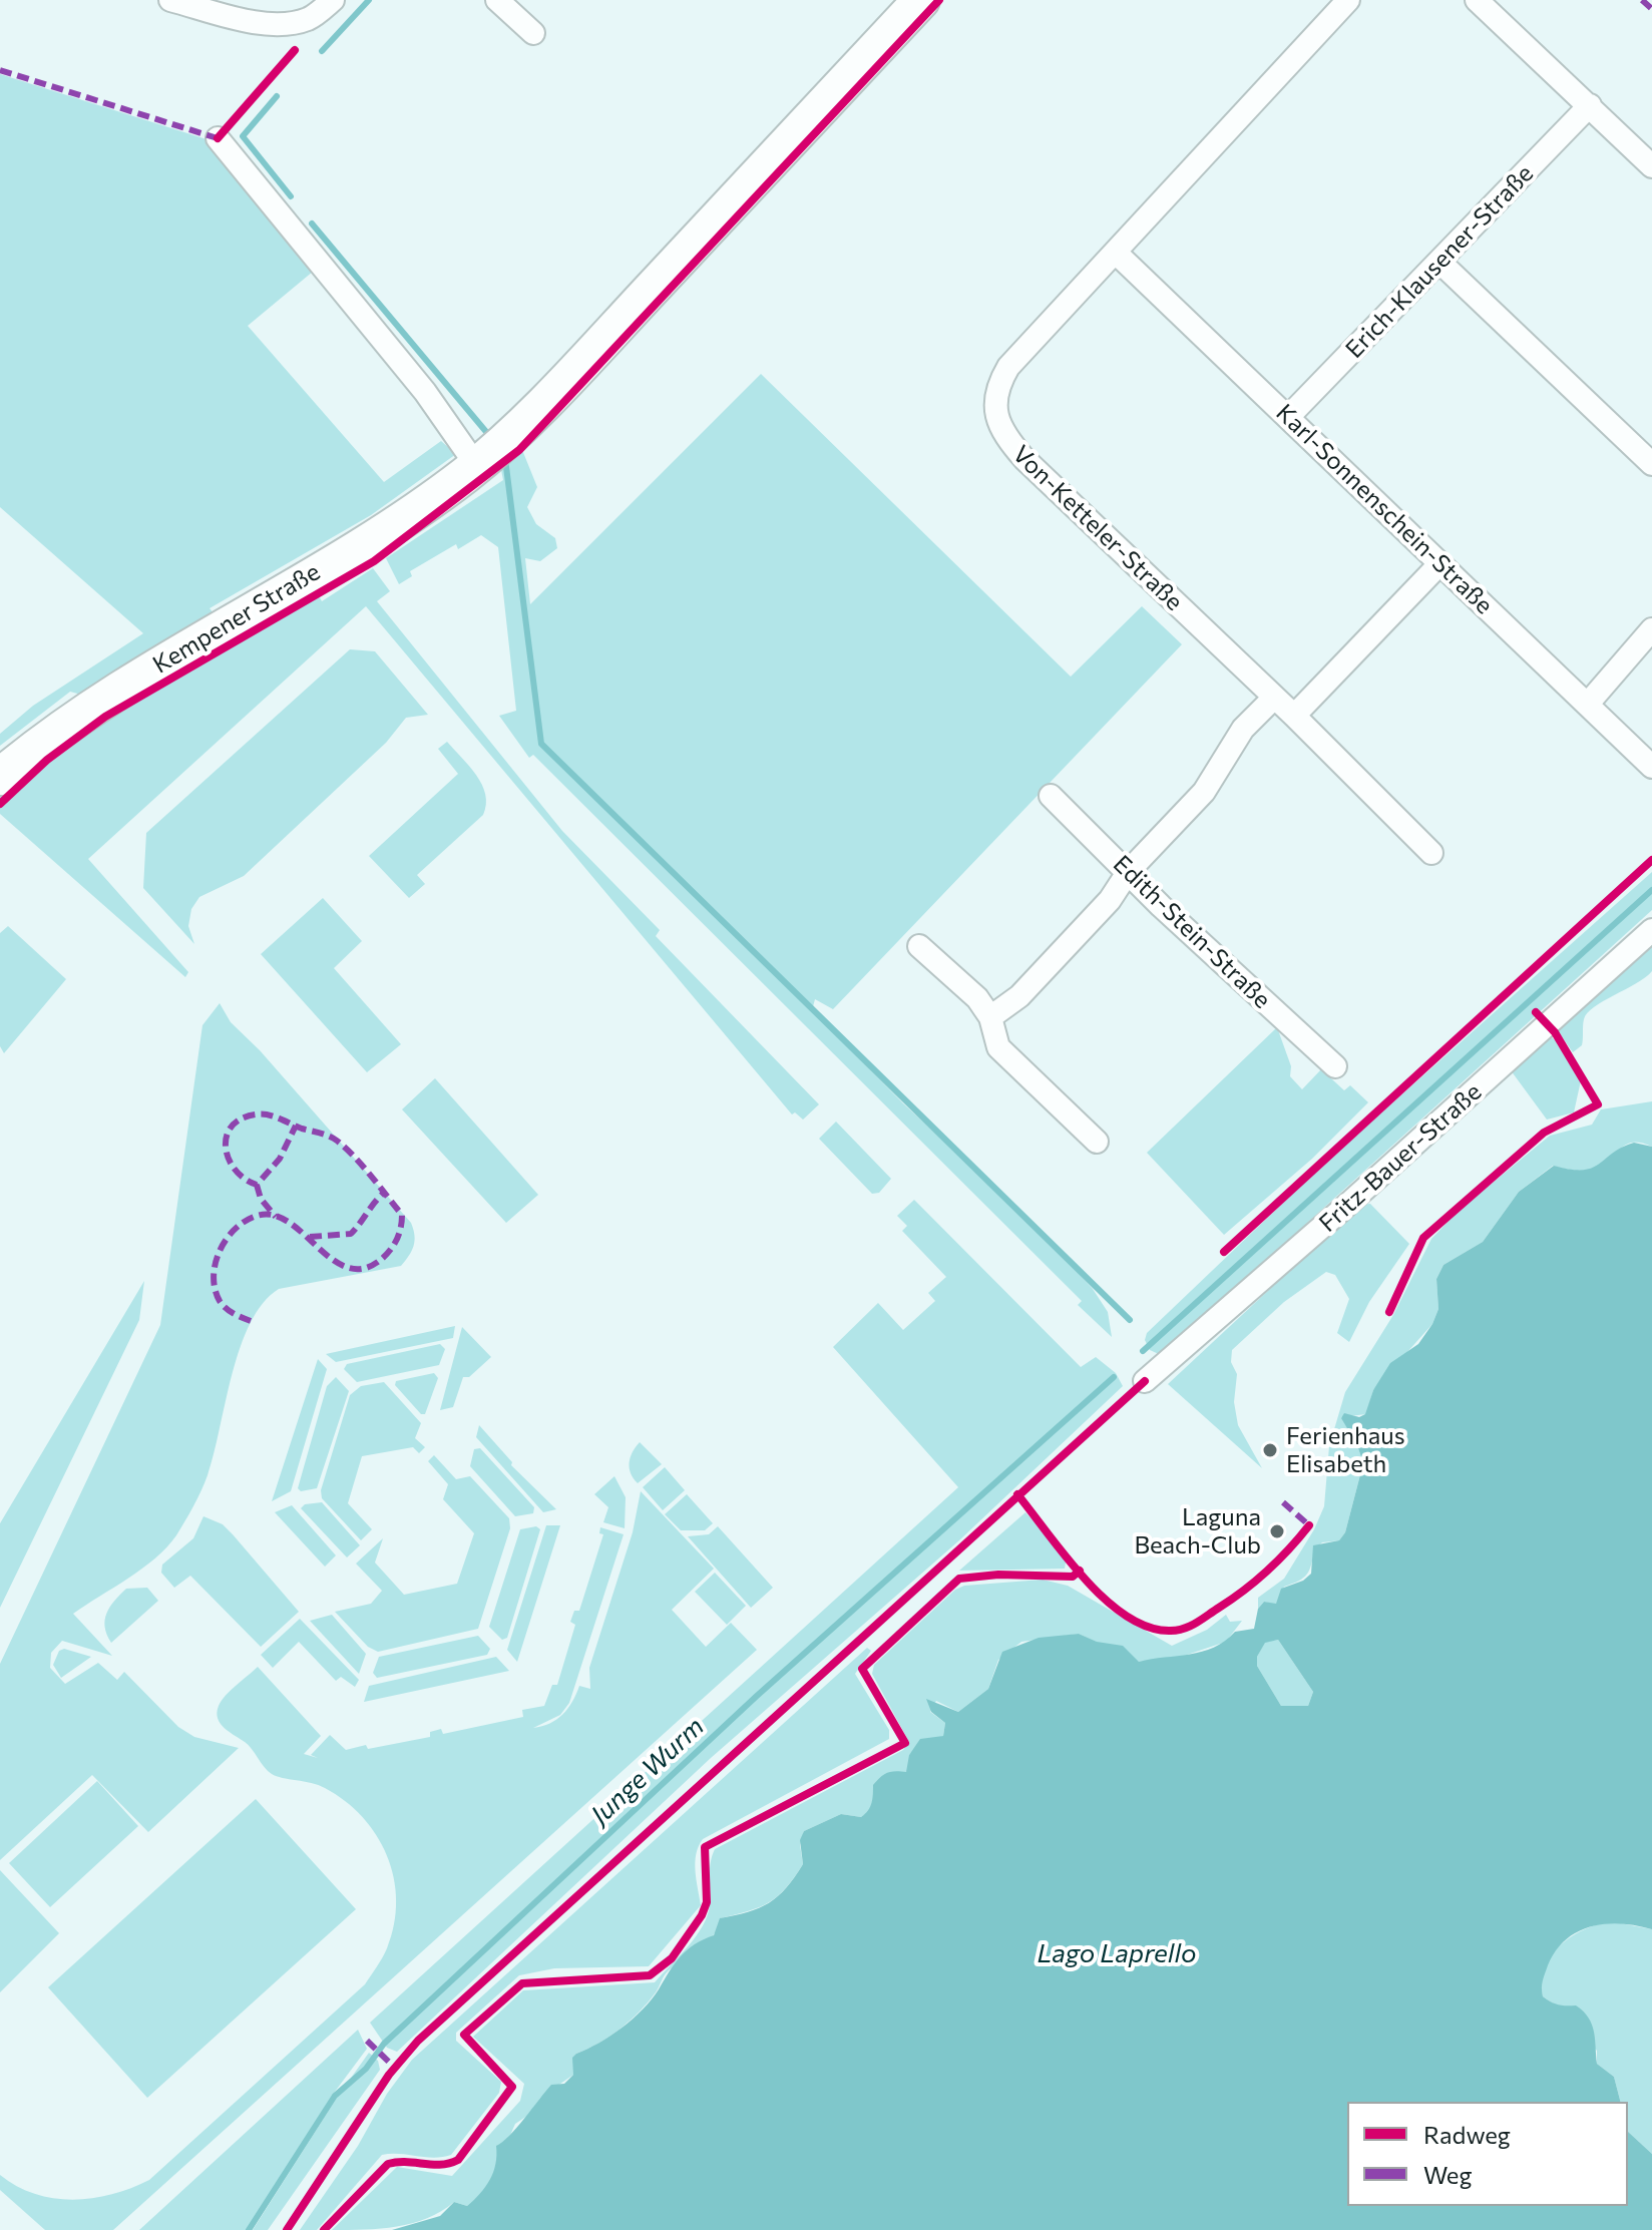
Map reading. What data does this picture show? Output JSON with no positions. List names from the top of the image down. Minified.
{"streets":{"main road":["Kempener Straße"],"street":["Erich-Klausener-Straße","Karl-Sonnenschein-Straße","Von-Ketteler-Straße","Edith-Stein-Straße","Fritz-Bauer-Straße"]},"crossings":[["Erich-Klausener-Straße","Karl-Sonnenschein-Straße"],["Karl-Sonnenschein-Straße","Von-Ketteler-Straße"]],"water":["Junge Wurm","Lago Laprello"],"places":["Ferienhaus Elisabeth","Laguna Beach-Club"],"legend":["Radweg","Weg"]}
